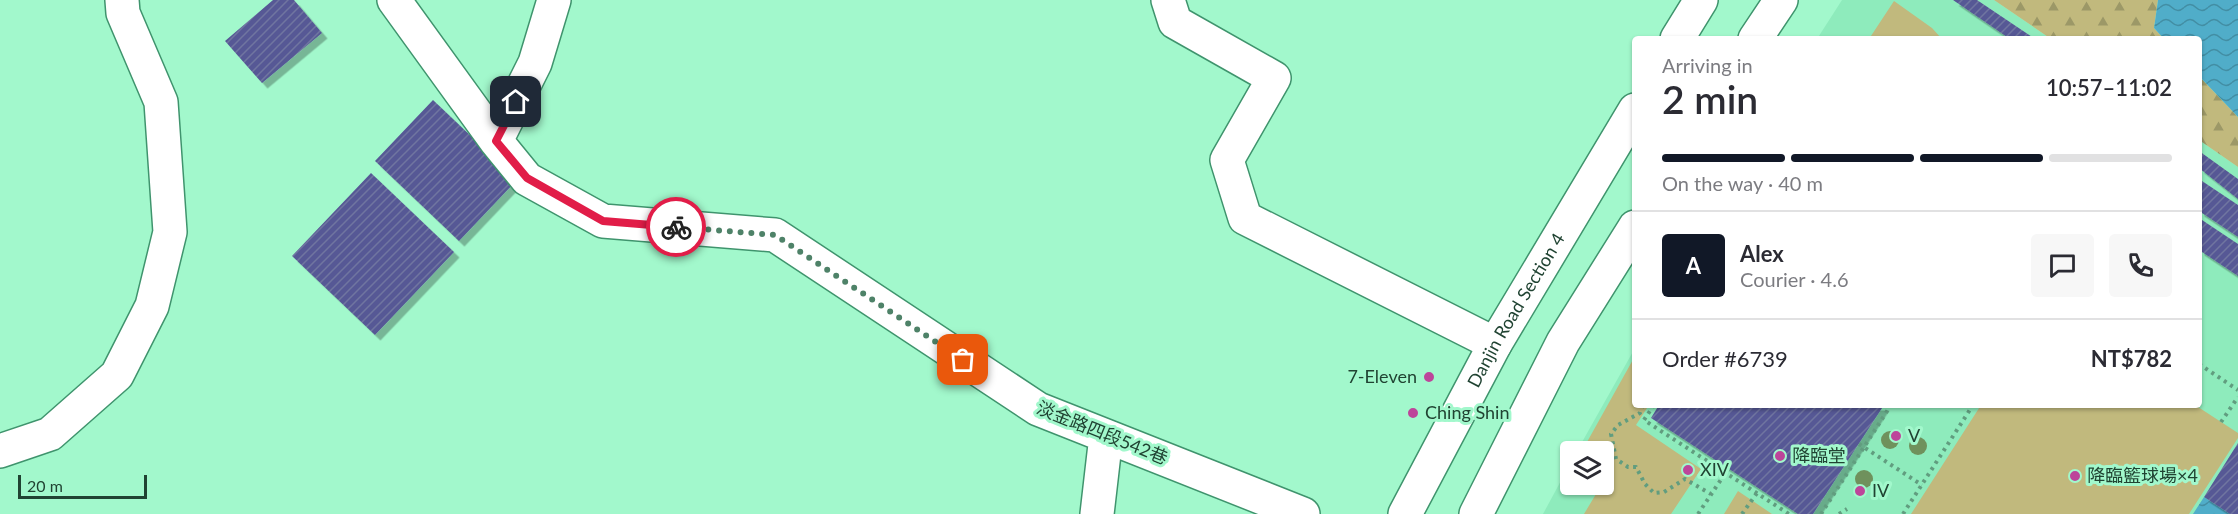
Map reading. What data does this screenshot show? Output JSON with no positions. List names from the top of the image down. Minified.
{"streets":{"street":["Danjin Road Section 4","淡金路四段542巷"]},"places":["7-Eleven","Ching Shin","V","降臨堂","XIV","降臨籃球場×4","IV"],"scale_bar":"20 m","page":{"heading":["2 min","Arriving in","10:57–11:02"],"panel":["Alex","Courier · 4.6","Order #6739","NT$782"],"bar":"On the way · 40 m","round":"A","scale":"20 m"}}
